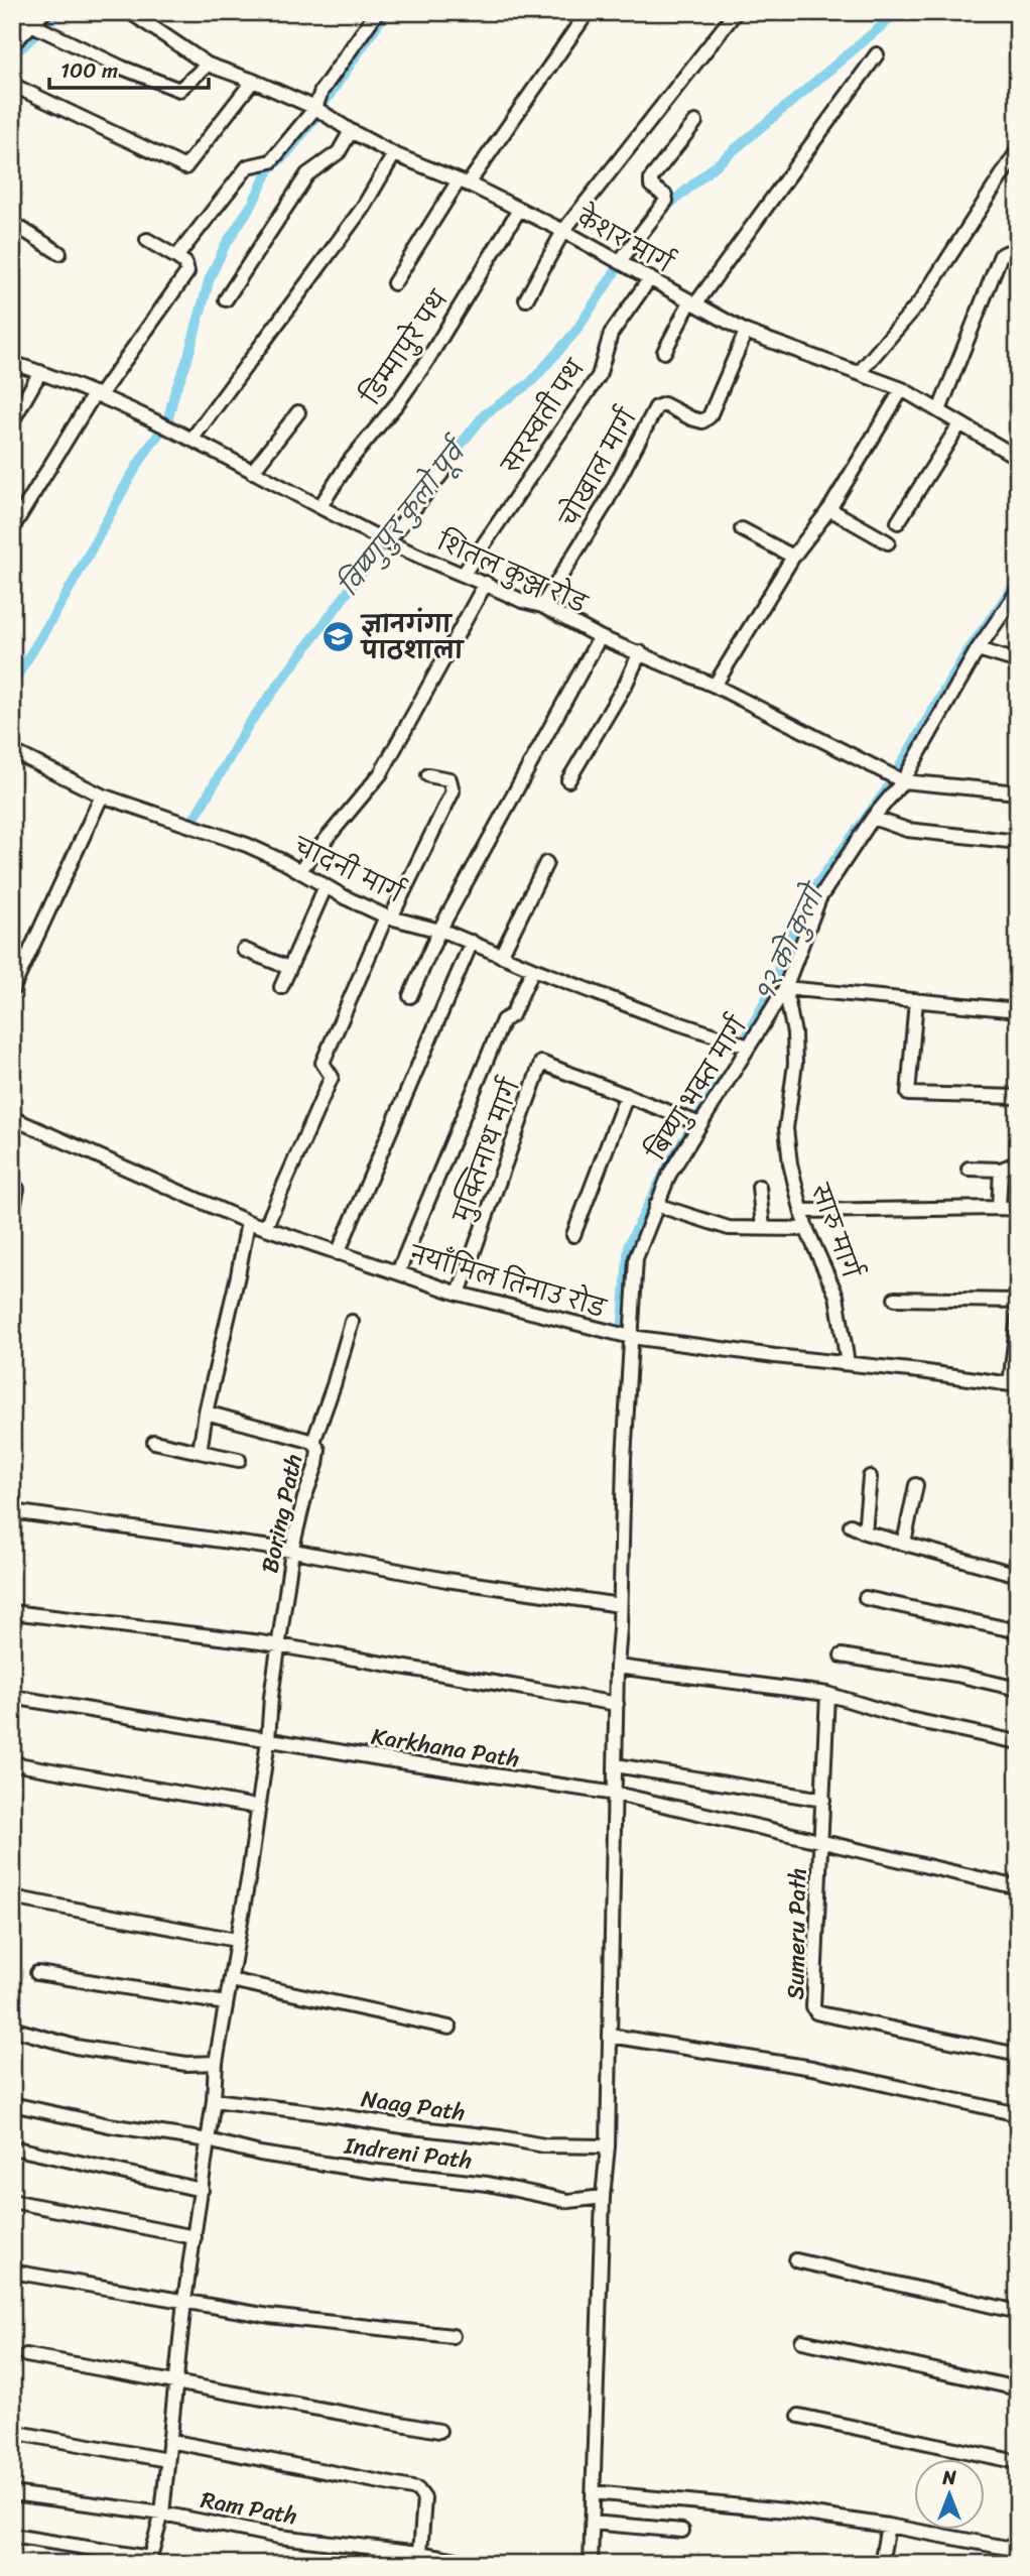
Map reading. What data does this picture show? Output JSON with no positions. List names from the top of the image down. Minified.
{"streets":{"street":["केशर मार्ग","डिम्मापुरे पथ","सरस्वती पथ","चोखाल मार्ग","शितल कुञ्ज रोड","चादनी मार्ग","बिष्णु भक्त मार्ग","मुक्तिनाथ मार्ग","सारु मार्ग","नयाँमिल तिनाउ रोड","Boring Path","Karkhana Path","Sumeru Path","Naag Path","Indreni Path","Ram Path"]},"crossings":[["केशर मार्ग","डिम्मापुरे पथ"],["केशर मार्ग","सरस्वती पथ"],["केशर मार्ग","चोखाल मार्ग"],["डिम्मापुरे पथ","शितल कुञ्ज रोड"],["सरस्वती पथ","शितल कुञ्ज रोड"],["चोखाल मार्ग","शितल कुञ्ज रोड"],["शितल कुञ्ज रोड","बिष्णु भक्त मार्ग"],["चादनी मार्ग","बिष्णु भक्त मार्ग"],["बिष्णु भक्त मार्ग","मुक्तिनाथ मार्ग"],["बिष्णु भक्त मार्ग","सारु मार्ग"],["बिष्णु भक्त मार्ग","नयाँमिल तिनाउ रोड"],["बिष्णु भक्त मार्ग","Karkhana Path"],["बिष्णु भक्त मार्ग","Naag Path"],["बिष्णु भक्त मार्ग","Indreni Path"],["मुक्तिनाथ मार्ग","नयाँमिल तिनाउ रोड"],["सारु मार्ग","नयाँमिल तिनाउ रोड"],["Boring Path","Karkhana Path"],["Boring Path","Naag Path"],["Boring Path","Indreni Path"],["Boring Path","Ram Path"],["Karkhana Path","Sumeru Path"]],"water":["विष्णुपुर कुलो पूर्व","१२ को कुलो"],"places":{"school or university":["ज्ञानगंगा पाठशाला"]},"scale_bar":"100 m","north":"top"}
